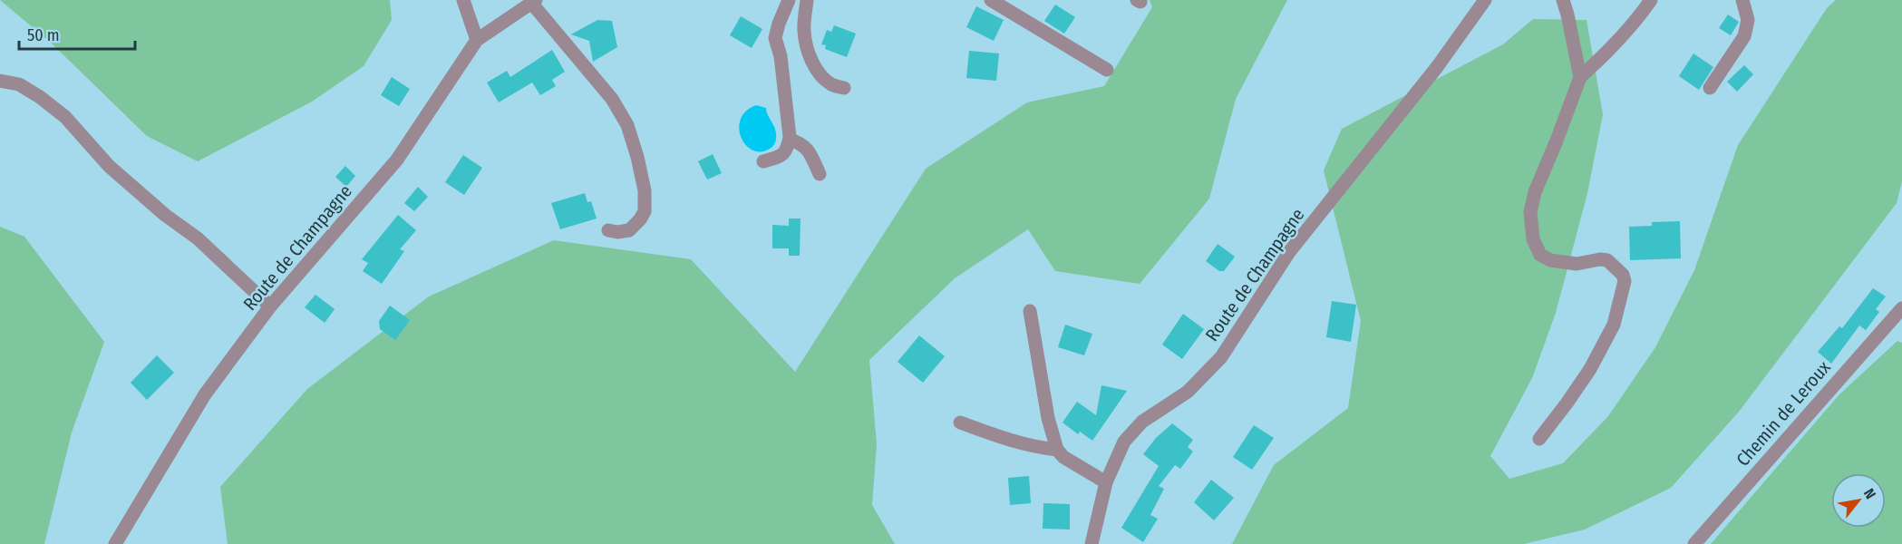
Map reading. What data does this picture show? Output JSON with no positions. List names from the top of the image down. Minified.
{"streets":{"street":["Route de Champagne","Chemin de Leroux"]},"scale_bar":"50 m","north":"top right"}
